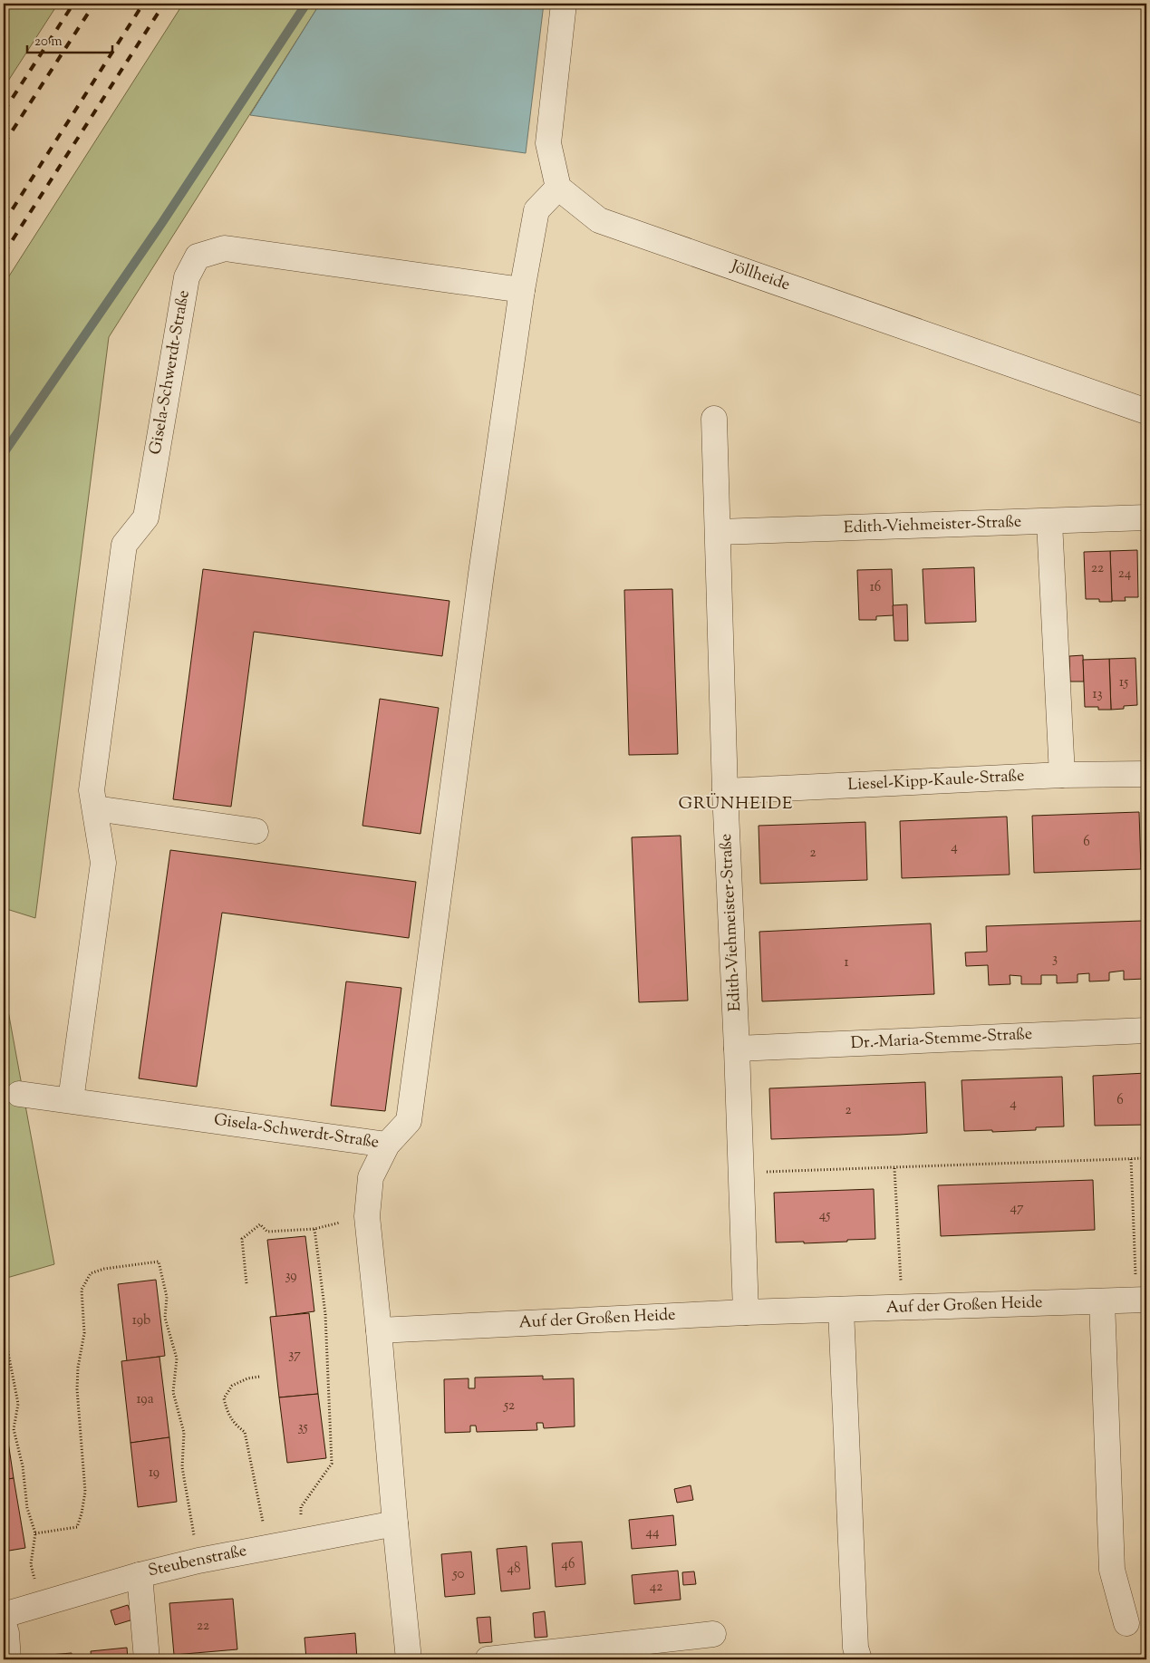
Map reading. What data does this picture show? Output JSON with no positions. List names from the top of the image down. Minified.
{"streets":{"street":["Jöllheide","Gisela-Schwerdt-Straße","Edith-Viehmeister-Straße","Liesel-Kipp-Kaule-Straße","Dr.-Maria-Stemme-Straße","Auf der Großen Heide","Steubenstraße"]},"crossings":[["Gisela-Schwerdt-Straße","Auf der Großen Heide"],["Edith-Viehmeister-Straße","Liesel-Kipp-Kaule-Straße"],["Edith-Viehmeister-Straße","Dr.-Maria-Stemme-Straße"],["Edith-Viehmeister-Straße","Auf der Großen Heide"]],"districts":["GRÜNHEIDE"],"house_numbers":["22","24","16","15","13","6","4","2","3","1","6","4","2","47","45","39","19b","37","19a","52","35","19","44","46","48","50","42","22"],"scale_bar":"20 m"}
